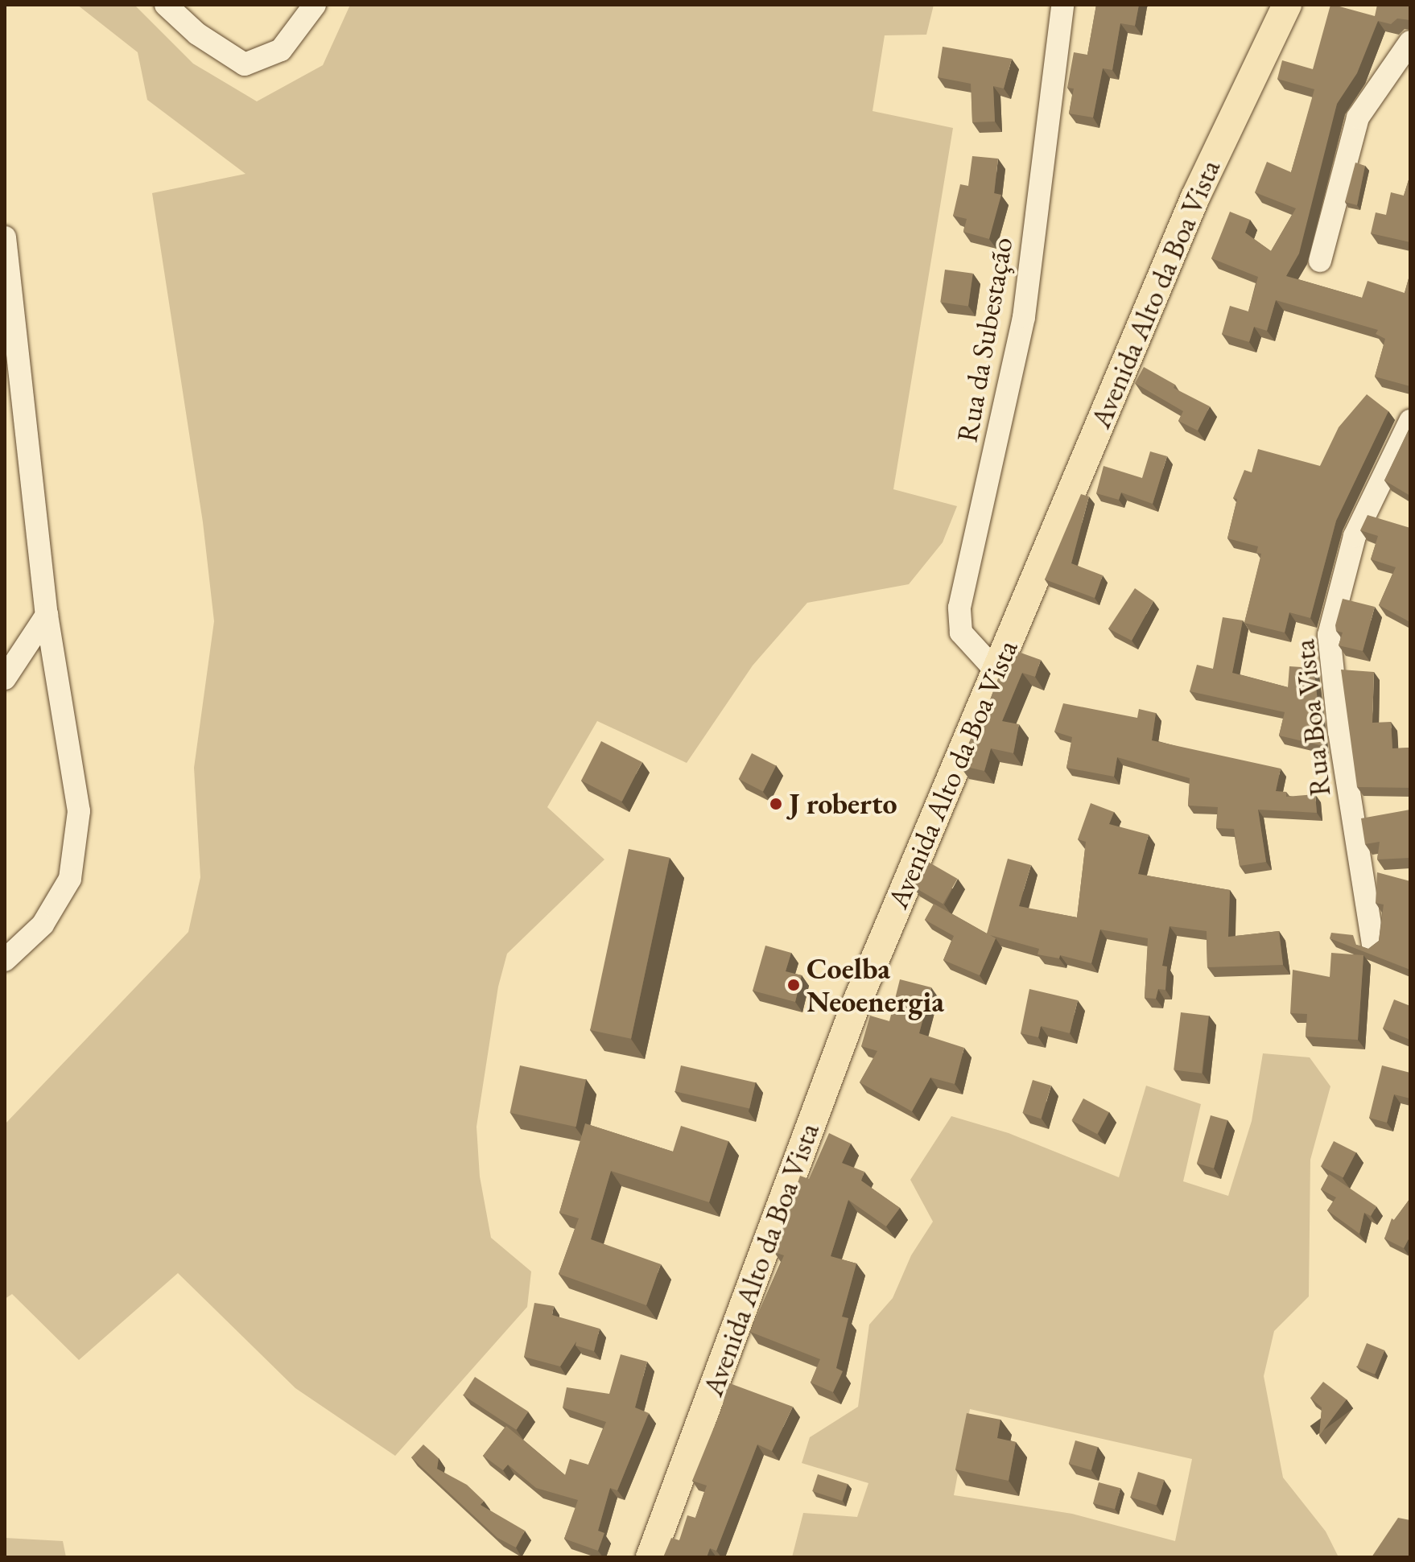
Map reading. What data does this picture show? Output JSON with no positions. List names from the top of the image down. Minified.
{"streets":{"main road":["Avenida Alto da Boa Vista"],"street":["Rua da Subestação","Rua Boa Vista"]},"crossings":[["Avenida Alto da Boa Vista","Rua da Subestação"]],"places":["J roberto","Coelba Neoenergia"]}
